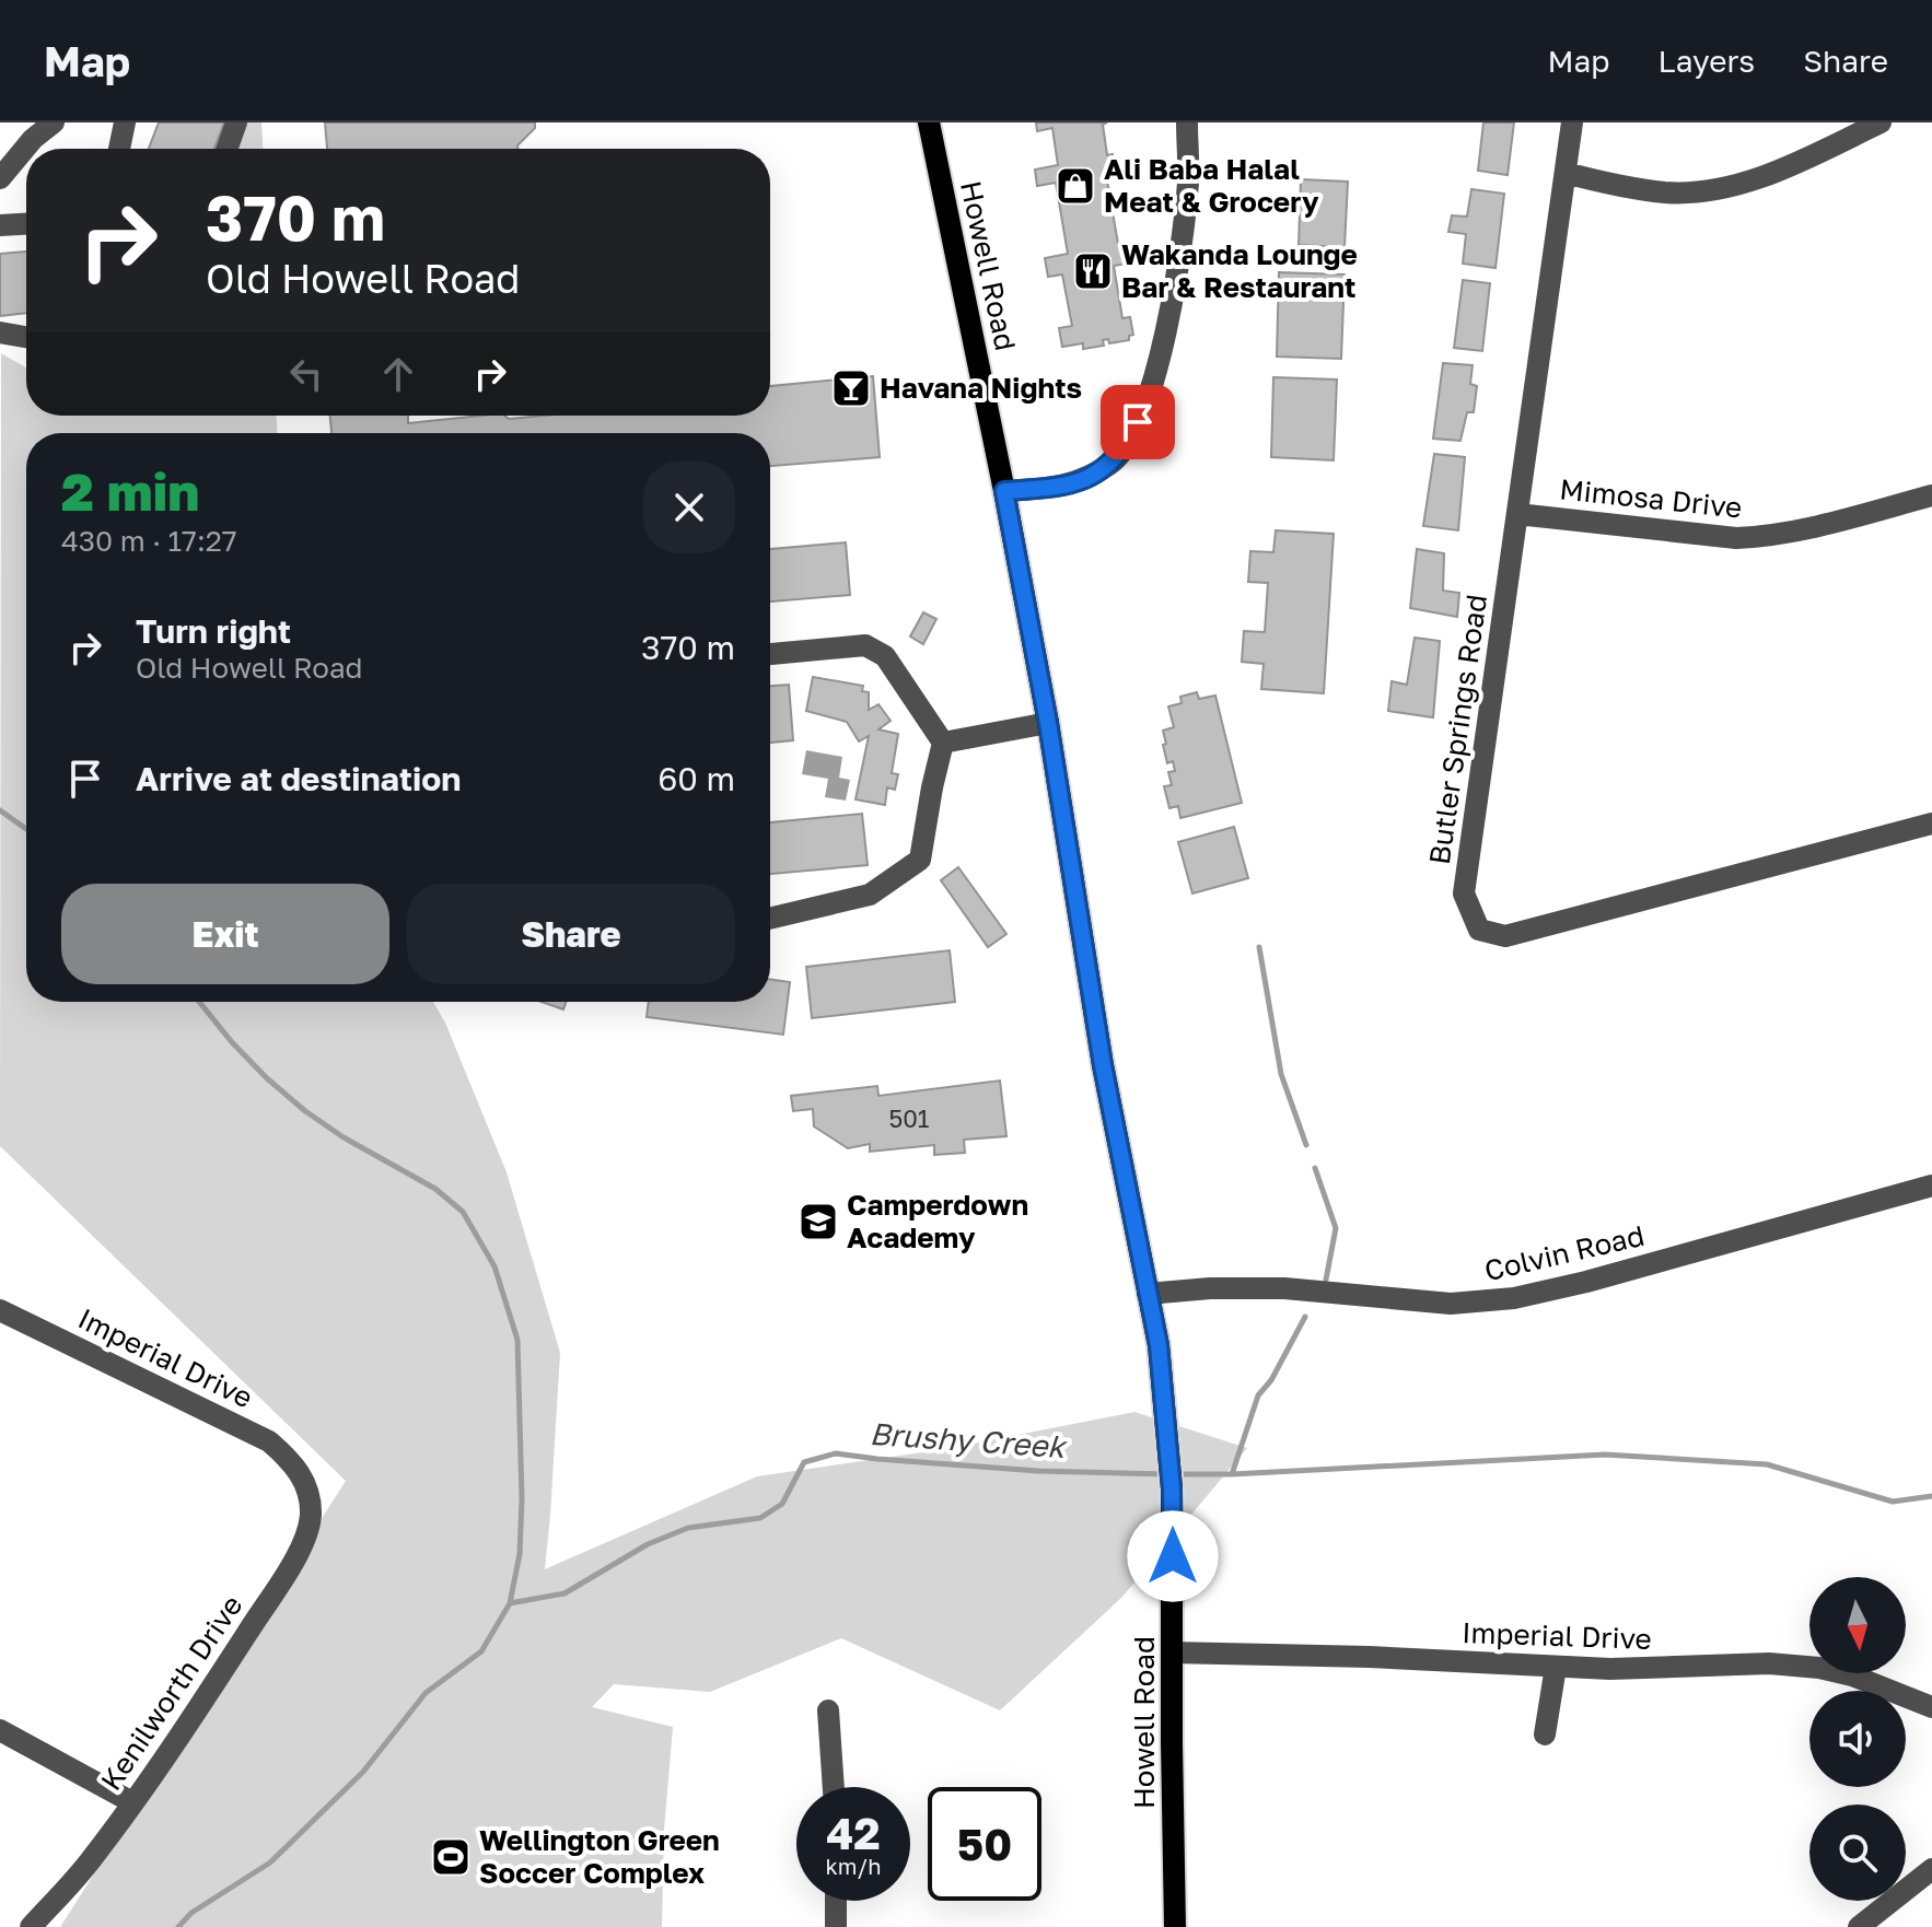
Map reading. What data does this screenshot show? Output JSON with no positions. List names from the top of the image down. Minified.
{"streets":{"main road":["Howell Road"],"street":["Mimosa Drive","Butler Springs Road","Colvin Road","Imperial Drive","Kenilworth Drive"]},"crossings":[["Howell Road","Colvin Road"],["Howell Road","Imperial Drive"],["Mimosa Drive","Butler Springs Road"],["Imperial Drive","Kenilworth Drive"]],"water":["Brushy Creek"],"places":{"shop":["Ali Baba Halal Meat & Grocery"],"restaurant":["Wakanda Lounge Bar & Restaurant"],"bar":["Havana Nights"],"school or university":["Camperdown Academy"],"sports":["Wellington Green Soccer Complex"]},"house_numbers":["501"],"north":"bottom","page":{"header":"Map","nav":["Map","Layers","Share"],"turn":["370 m","Old Howell Road"],"heading":["2 min","430 m · 17:27"],"list":[{"name":"Turn right","note":"Old Howell Road","value":"370 m"},{"name":"Arrive at destination","value":"60 m"}],"buttons":["Exit","Share"],"speed":"42 km/h","limit":"50"}}
